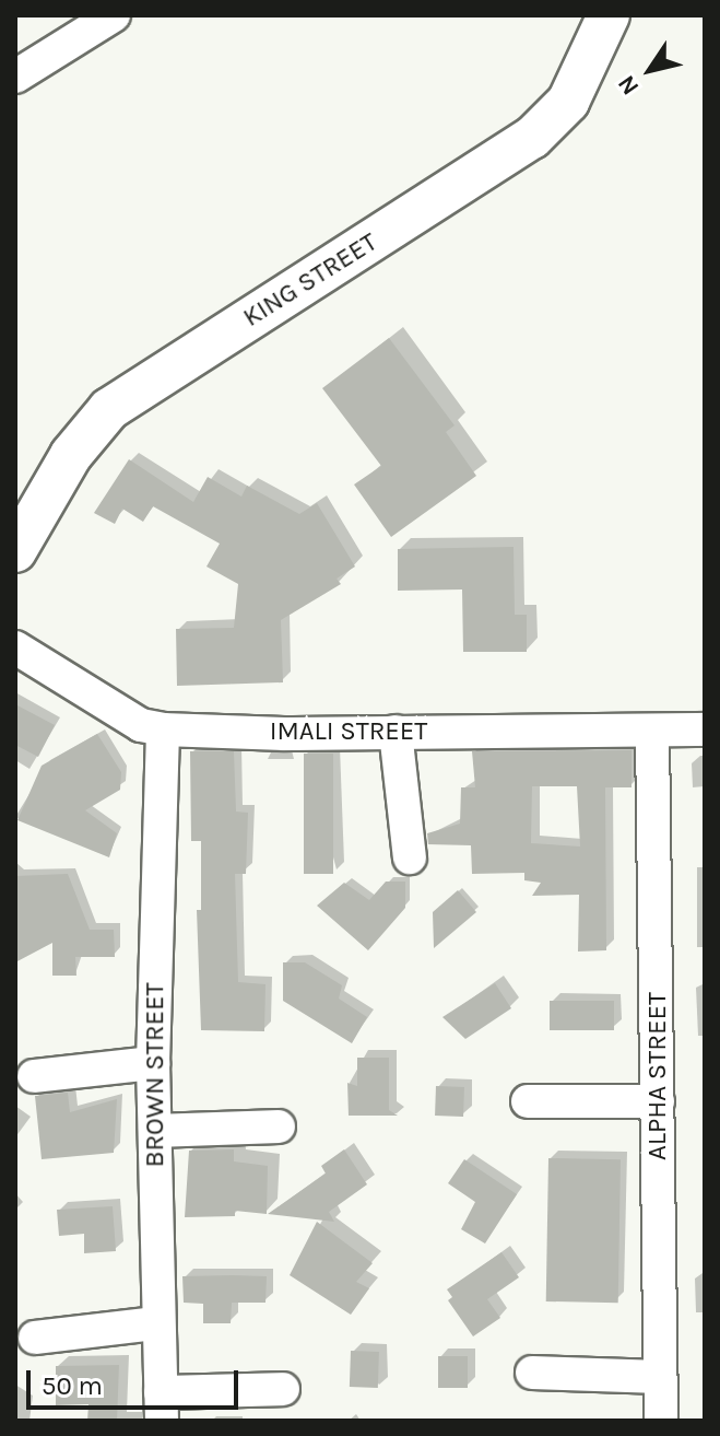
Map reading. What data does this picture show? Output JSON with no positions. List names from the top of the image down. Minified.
{"streets":{"street":["KING STREET","IMALI STREET","BROWN STREET","ALPHA STREET"]},"crossings":[["IMALI STREET","BROWN STREET"],["IMALI STREET","ALPHA STREET"]],"scale_bar":"50 m","north":"bottom left"}
